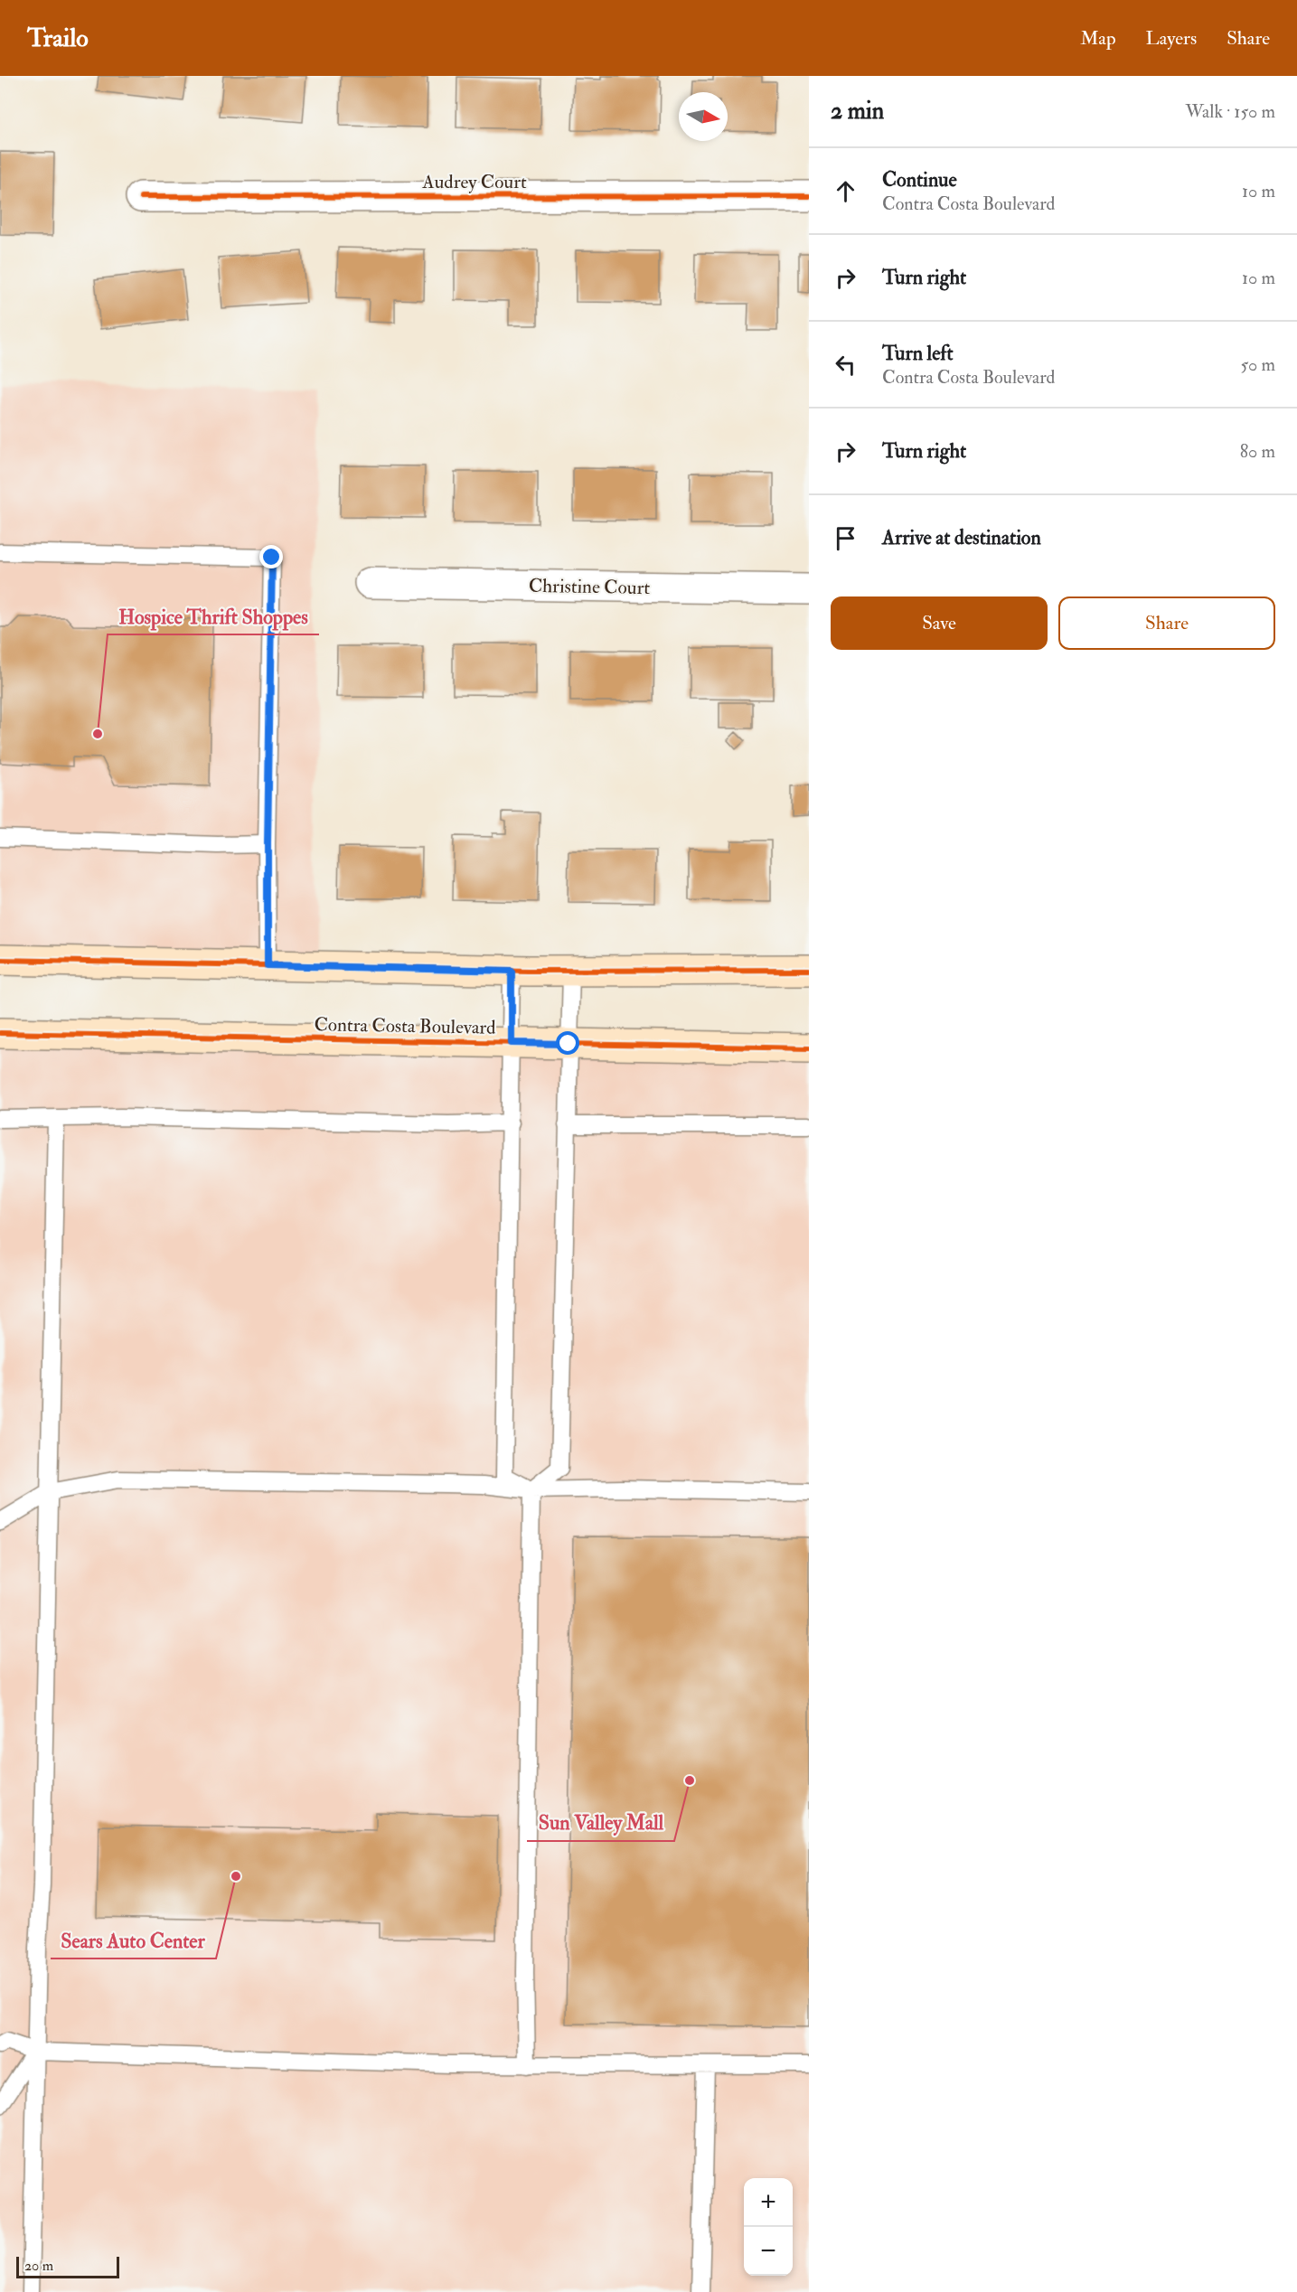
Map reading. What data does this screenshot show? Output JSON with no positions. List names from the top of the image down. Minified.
{"streets":{"main road":["Contra Costa Boulevard"],"street":["Audrey Court","Christine Court"]},"places":["Hospice Thrift Shoppes","Sun Valley Mall","Sears Auto Center"],"scale_bar":"20 m","north":"right","page":{"header":"Trailo","nav":["Map","Layers","Share"],"heading":["2 min","Walk · 150 m"],"list":[["Continue","Contra Costa Boulevard","10 m"],["Turn right","10 m"],["Turn left","Contra Costa Boulevard","50 m"],["Turn right","80 m"],"Arrive at destination"],"buttons":["Save","Share"],"map_buttons":["+","−"],"scale":"20 m"}}
